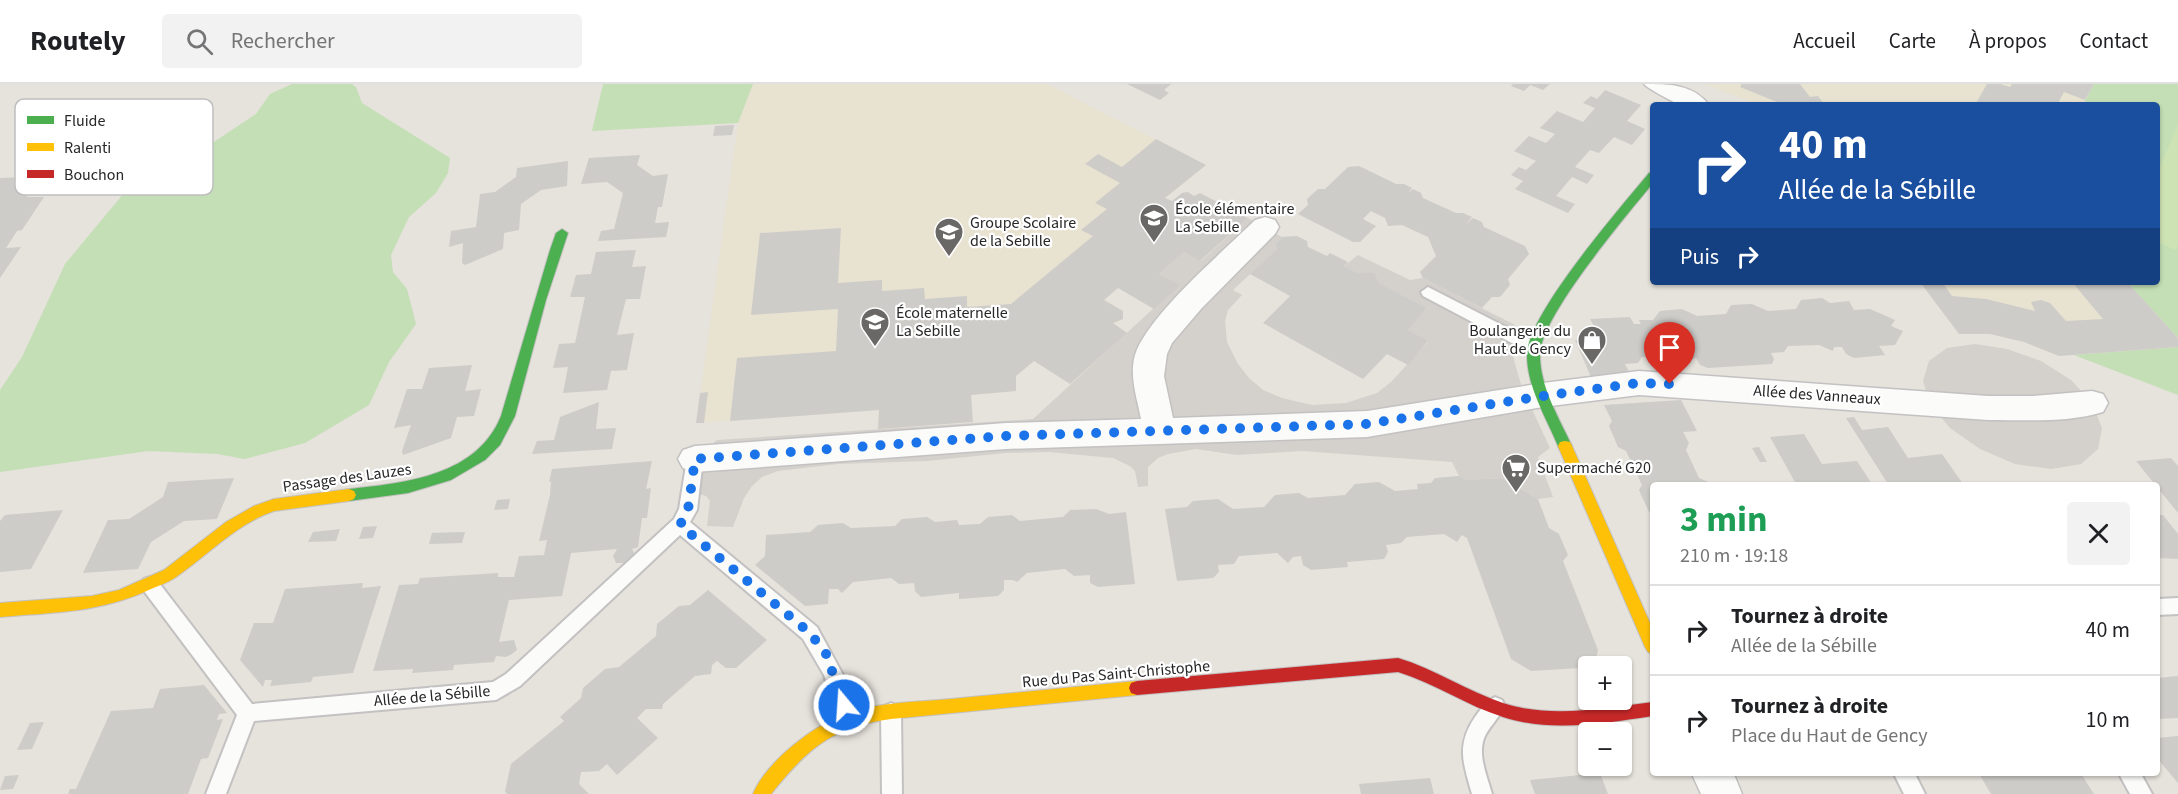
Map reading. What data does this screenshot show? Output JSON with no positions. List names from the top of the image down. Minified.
{"streets":{"street":["Allée des Vanneaux","Passage des Lauzes","Rue du Pas Saint-Christophe"],"lane":["Allée de la Sébille"]},"crossings":[["Allée des Vanneaux","Allée de la Sébille"]],"places":{"school or university":["École élémentaire La Sebille","Groupe Scolaire de la Sebille","École maternelle La Sebille"],"shop":["Boulangerie du Haut de Gency"],"supermarket":["Supermaché G20"]},"legend":["Fluide","Ralenti","Bouchon"],"page":{"header":"Routely","search":"Rechercher","nav":["Accueil","Carte","À propos","Contact"],"turn":["40 m","Allée de la Sébille"],"then":"Puis","heading":["3 min","210 m · 19:18"],"list":[{"name":"Tournez à droite","note":"Allée de la Sébille","value":"40 m"},{"name":"Tournez à droite","note":"Place du Haut de Gency","value":"10 m"}],"map_buttons":["+","−"]}}
